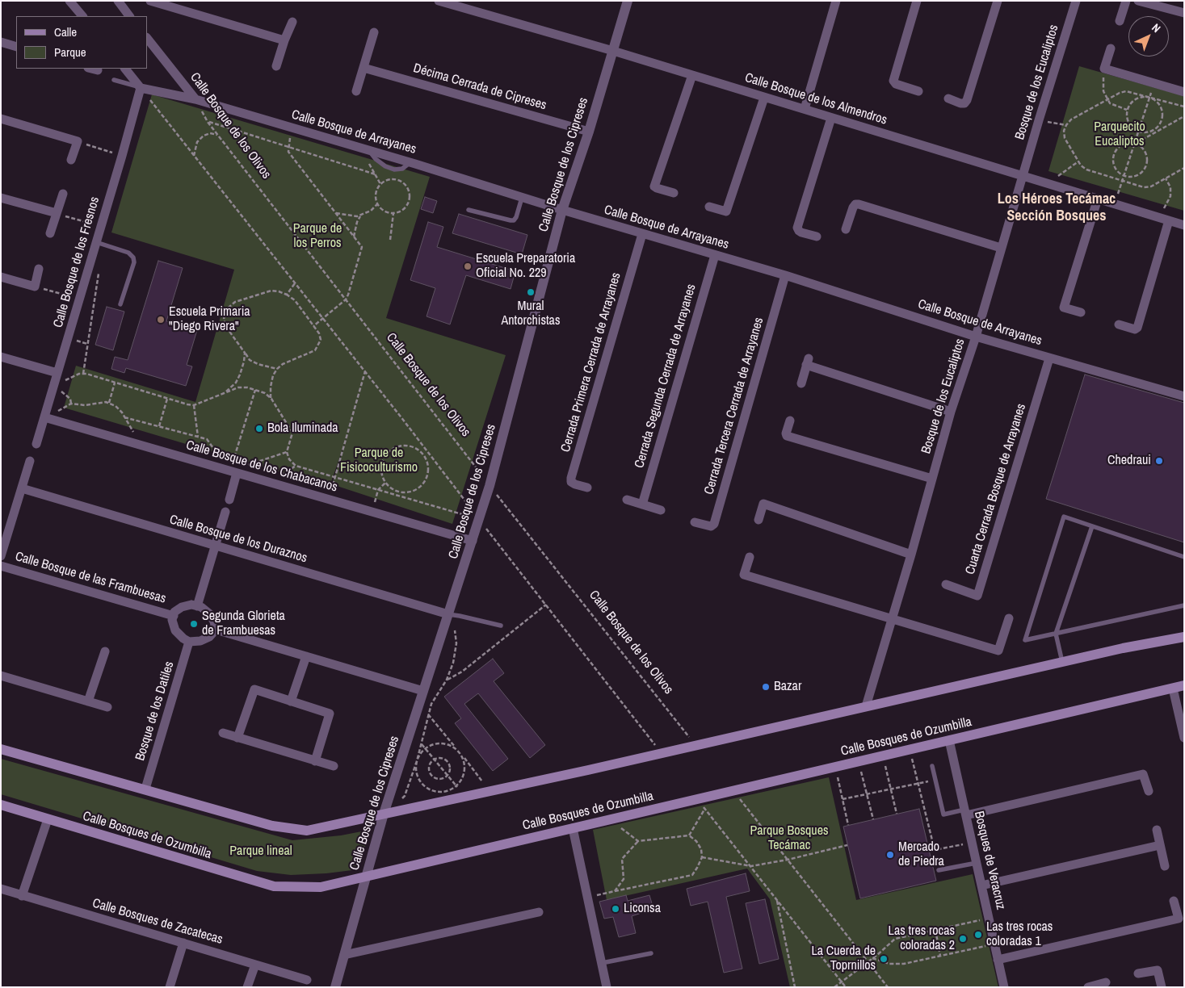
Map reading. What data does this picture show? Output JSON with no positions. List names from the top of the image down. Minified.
{"streets":{"main road":["Calle Bosques de Ozumbilla"],"street":["Bosque de los Eucaliptos","Décima Cerrada de Cipreses","Calle Bosque de los Almendros","Calle Bosque de los Olivos","Calle Bosque de Arrayanes","Calle Bosque de los Cipreses","Calle Bosque de los Fresnos","Cerrada Primera Cerrada de Arrayanes","Cerrada Segunda Cerrada de Arrayanes","Cerrada Tercera Cerrada de Arrayanes","Calle Bosque de los Chabacanos","Cuarta Cerrada Bosque de Arrayanes","Calle Bosque de los Duraznos","Calle Bosque de las Frambuesas","Bosque de los Datiles","Bosques de Veracruz","Calle Bosques de Zacatecas"]},"crossings":[["Bosque de los Eucaliptos","Calle Bosque de los Almendros"],["Bosque de los Eucaliptos","Calle Bosque de Arrayanes"],["Décima Cerrada de Cipreses","Calle Bosque de los Cipreses"],["Calle Bosque de los Almendros","Calle Bosque de los Cipreses"],["Calle Bosque de los Olivos","Calle Bosque de Arrayanes"],["Calle Bosque de los Olivos","Calle Bosque de los Cipreses"],["Calle Bosque de Arrayanes","Calle Bosque de los Cipreses"],["Calle Bosque de Arrayanes","Calle Bosque de los Fresnos"],["Calle Bosque de Arrayanes","Cerrada Primera Cerrada de Arrayanes"],["Calle Bosque de Arrayanes","Cerrada Segunda Cerrada de Arrayanes"],["Calle Bosque de Arrayanes","Cerrada Tercera Cerrada de Arrayanes"],["Calle Bosque de Arrayanes","Cuarta Cerrada Bosque de Arrayanes"],["Calle Bosque de los Cipreses","Calle Bosque de los Chabacanos"],["Calle Bosque de los Cipreses","Calle Bosque de los Duraznos"],["Calle Bosque de los Cipreses","Calle Bosques de Ozumbilla"],["Calle Bosque de los Fresnos","Calle Bosque de los Chabacanos"],["Calle Bosque de las Frambuesas","Bosque de los Datiles"],["Calle Bosques de Ozumbilla","Bosques de Veracruz"]],"districts":["Los Héroes Tecámac Sección Bosques"],"parks":["Parquecito Eucaliptos","Parque de los Perros","Parque de Fisicoculturismo","Parque Bosques Tecámac","Parque lineal"],"places":["Escuela Preparatoria Oficial No. 229","Mural Antorchistas","Escuela Primaria \"Diego Rivera\"","Bola Iluminada","Chedraui","Segunda Glorieta de Frambuesas","Bazar","Mercado de Piedra","Liconsa","Las tres rocas coloradas 1","Las tres rocas coloradas 2","La Cuerda de Toprnillos"],"legend":["Calle","Parque"],"north":"top right"}
